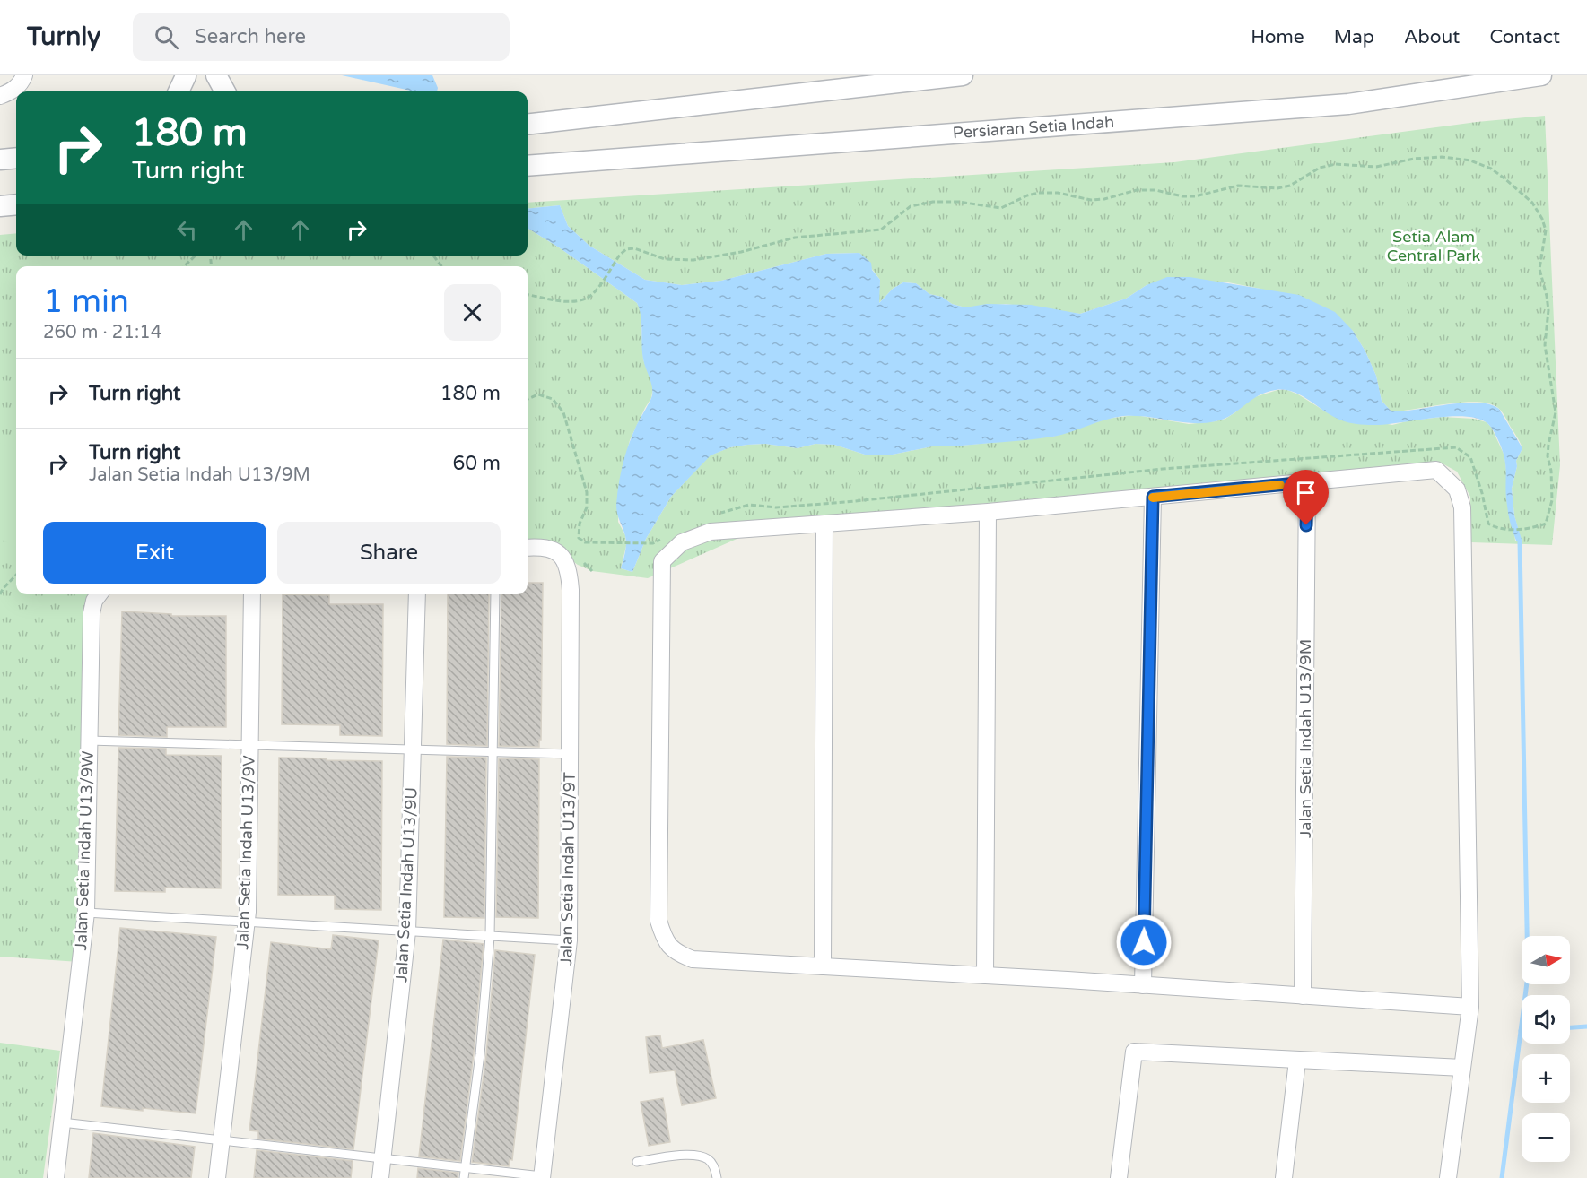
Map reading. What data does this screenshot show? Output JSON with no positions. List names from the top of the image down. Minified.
{"streets":{"street":["Persiaran Setia Indah","Jalan Setia Indah U13/9M","Jalan Setia Indah U13/9W","Jalan Setia Indah U13/9V","Jalan Setia Indah U13/9T","Jalan Setia Indah U13/9U"]},"parks":["Setia Alam Central Park"],"north":"right","page":{"header":"Turnly","search":"Search here","nav":["Home","Map","About","Contact"],"turn":["180 m","Turn right"],"heading":["1 min","260 m · 21:14"],"list":[{"name":"Turn right","value":"180 m"},{"name":"Turn right","note":"Jalan Setia Indah U13/9M","value":"60 m"}],"buttons":["Exit","Share"],"map_buttons":["+","−"]}}
